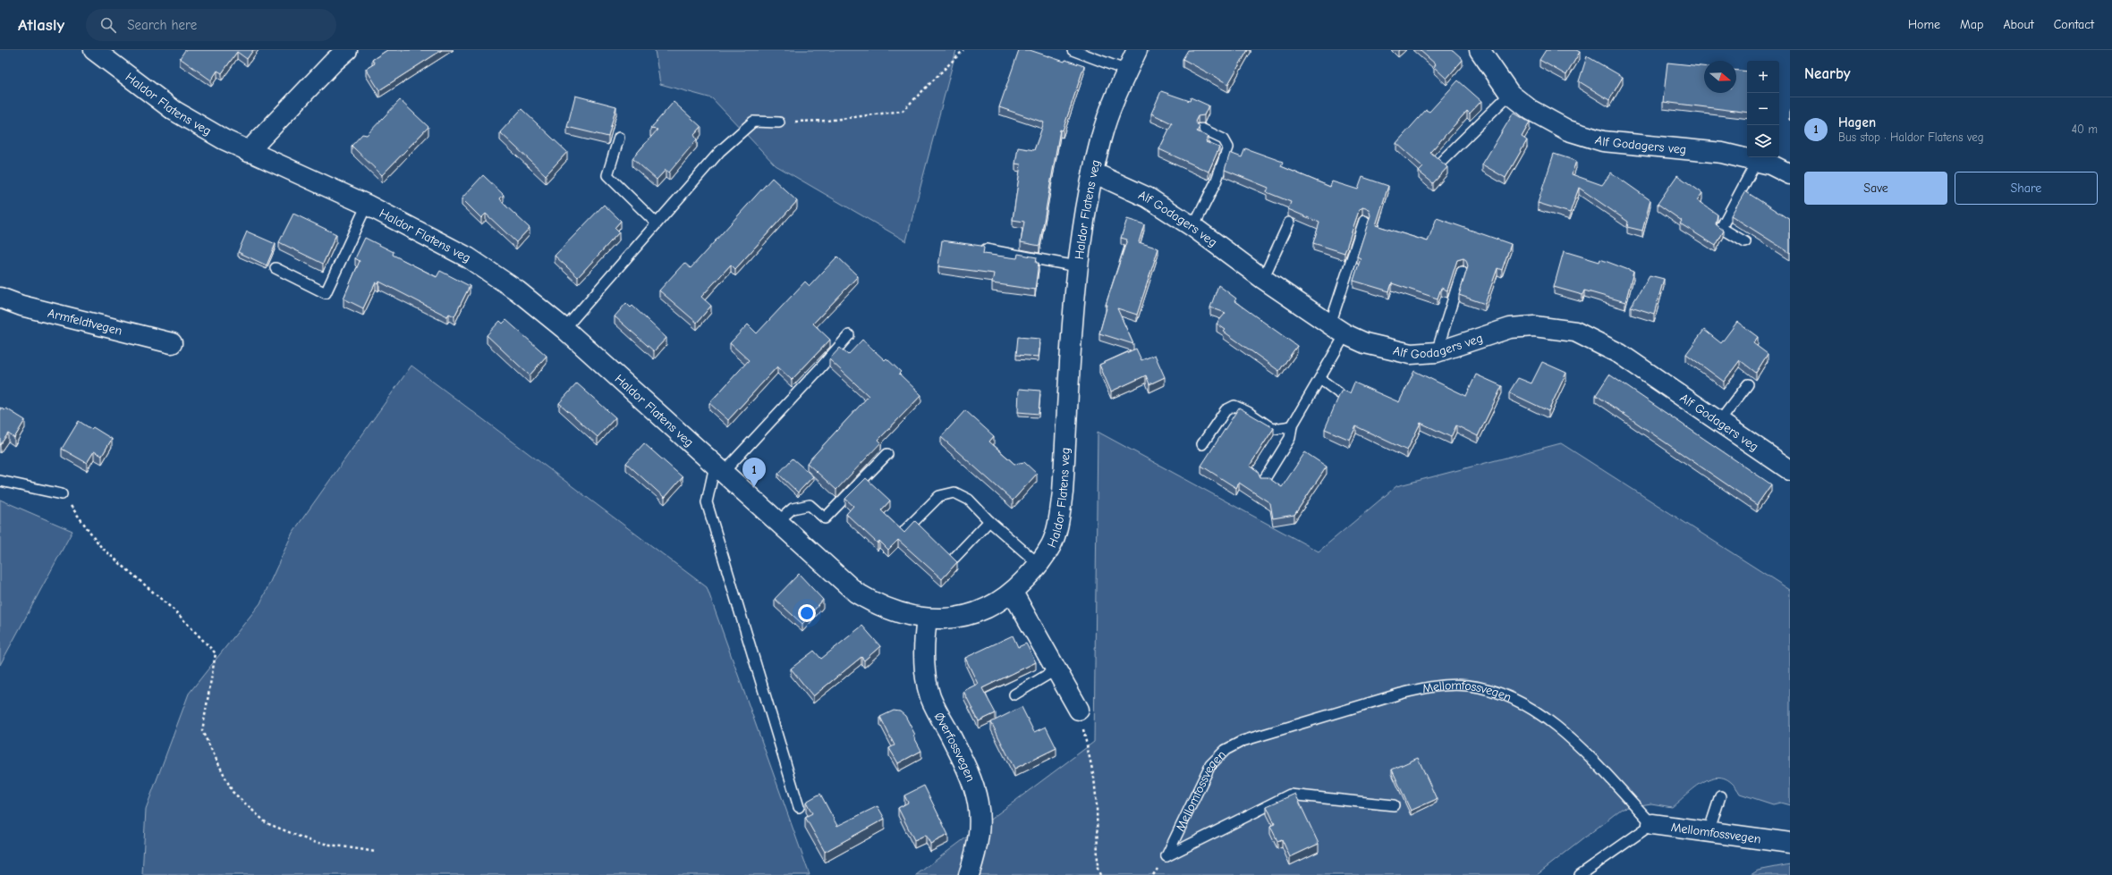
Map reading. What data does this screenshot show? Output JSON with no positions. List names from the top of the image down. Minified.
{"streets":{"street":["Haldor Flatens veg","Alf Godagers veg","Armfeldtvegen","Mellomfossvegen","Øverfossvegen"]},"crossings":[["Haldor Flatens veg","Alf Godagers veg"],["Haldor Flatens veg","Øverfossvegen"]],"north":"right","page":{"header":"Atlasly","search":"Search here","nav":["Home","Map","About","Contact"],"heading":"Nearby","map_buttons":["+","−"],"list":[{"mark":"1","name":"Hagen","note":"Bus stop · Haldor Flatens veg","value":"40 m"}],"buttons":["Save","Share"],"pins":"1"}}
